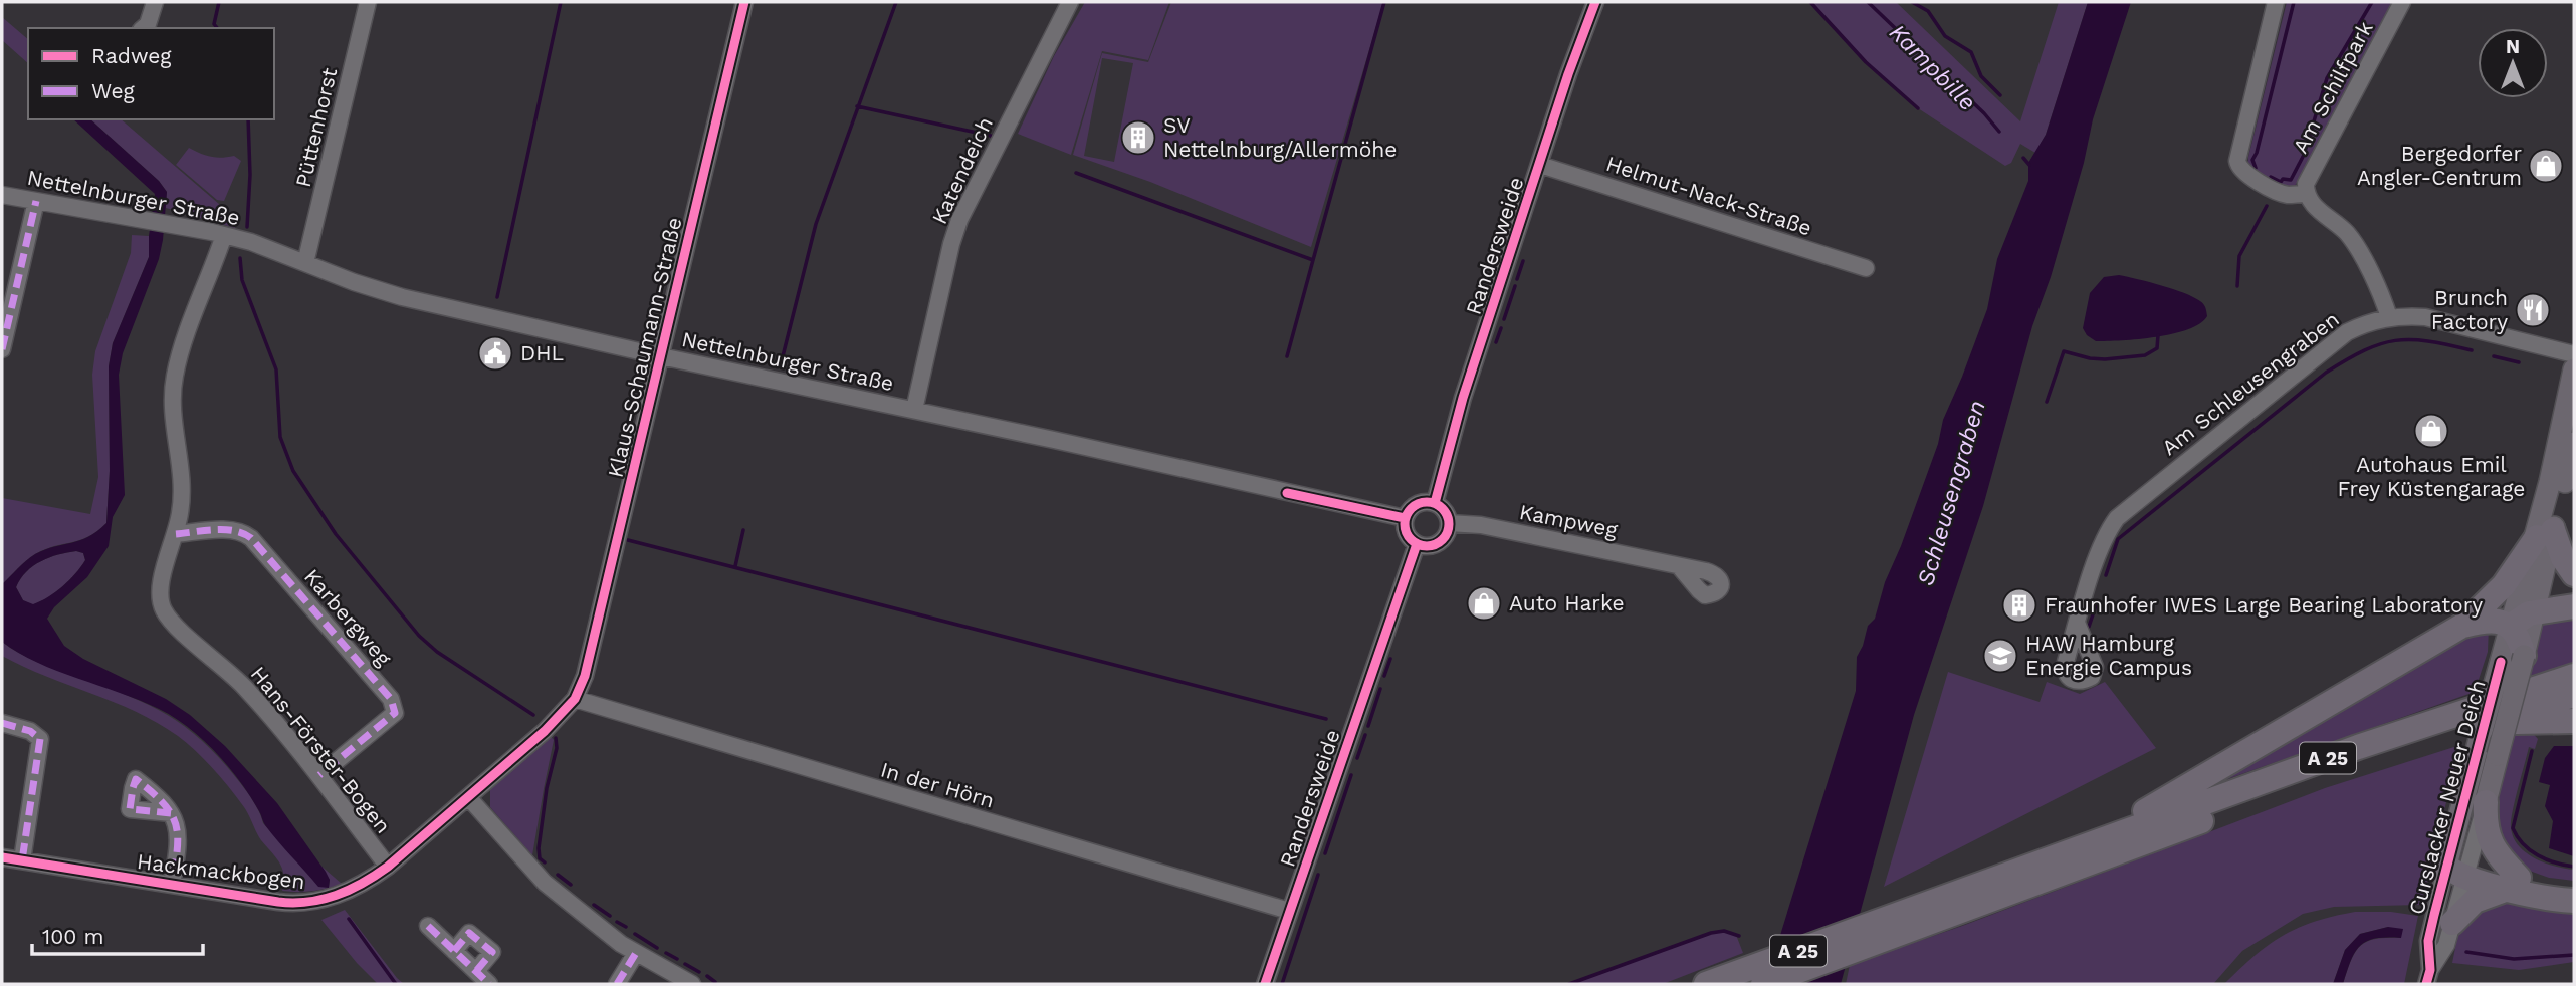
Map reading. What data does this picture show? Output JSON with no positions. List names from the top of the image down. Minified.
{"streets":{"highway":["A 25"],"main road":["Curslacker Neuer Deich"],"street":["Am Schilfpark","Püttenhorst","Katendeich","Helmut-Nack-Straße","Nettelnburger Straße","Randersweide","Klaus-Schaumann-Straße","Am Schleusengraben","Kampweg","Karbergweg","Hans-Förster-Bogen","In der Hörn","Hackmackbogen"]},"crossings":[["Püttenhorst","Nettelnburger Straße"],["Katendeich","Nettelnburger Straße"],["Helmut-Nack-Straße","Randersweide"],["Nettelnburger Straße","Randersweide"],["Nettelnburger Straße","Klaus-Schaumann-Straße"],["Nettelnburger Straße","Kampweg"],["Nettelnburger Straße","Hans-Förster-Bogen"],["Randersweide","Kampweg"],["Randersweide","In der Hörn"],["Klaus-Schaumann-Straße","In der Hörn"],["Klaus-Schaumann-Straße","Hackmackbogen"],["Karbergweg","Hans-Förster-Bogen"],["Hans-Förster-Bogen","Hackmackbogen"],["In der Hörn","Hackmackbogen"]],"water":["Kampbille","Schleusengraben"],"places":{"building":["SV Nettelnburg/Allermöhe","Fraunhofer IWES Large Bearing Laboratory"],"shop":["Bergedorfer Angler-Centrum","Autohaus Emil Frey Küstengarage","Auto Harke"],"restaurant":["Brunch Factory"],"public building":["DHL"],"school or university":["HAW Hamburg Energie Campus"]},"legend":["Radweg","Weg"],"scale_bar":"100 m","north":"top"}
